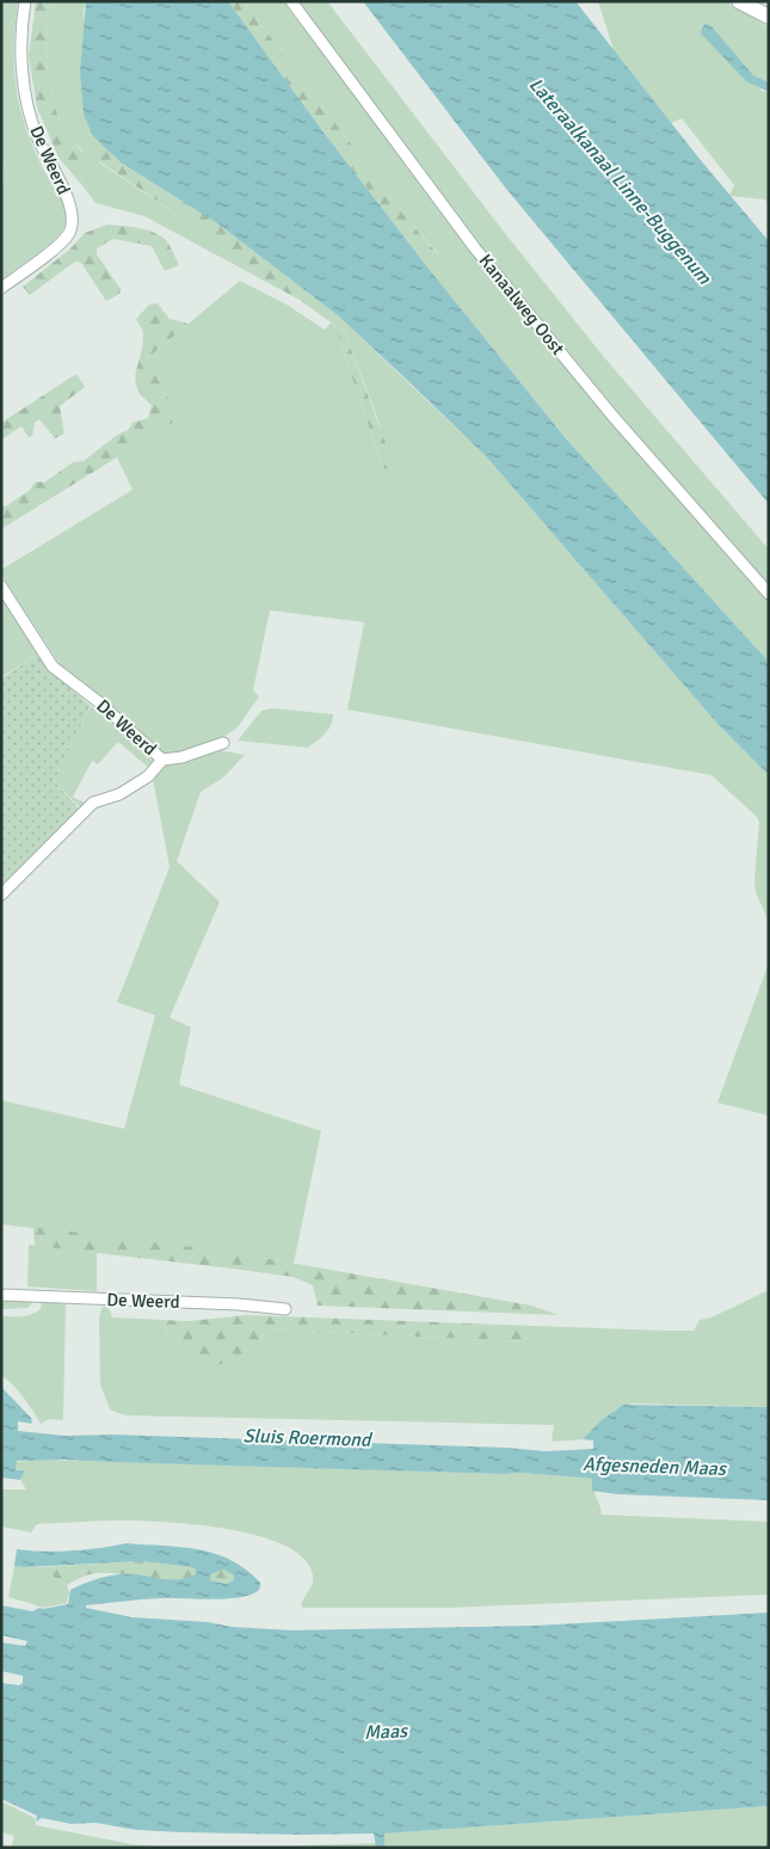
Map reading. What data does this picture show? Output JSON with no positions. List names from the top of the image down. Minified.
{"streets":{"street":["De Weerd","Kanaalweg Oost"]},"water":["Lateraalkanaal Linne-Buggenum","Sluis Roermond","Afgesneden Maas","Maas"]}
